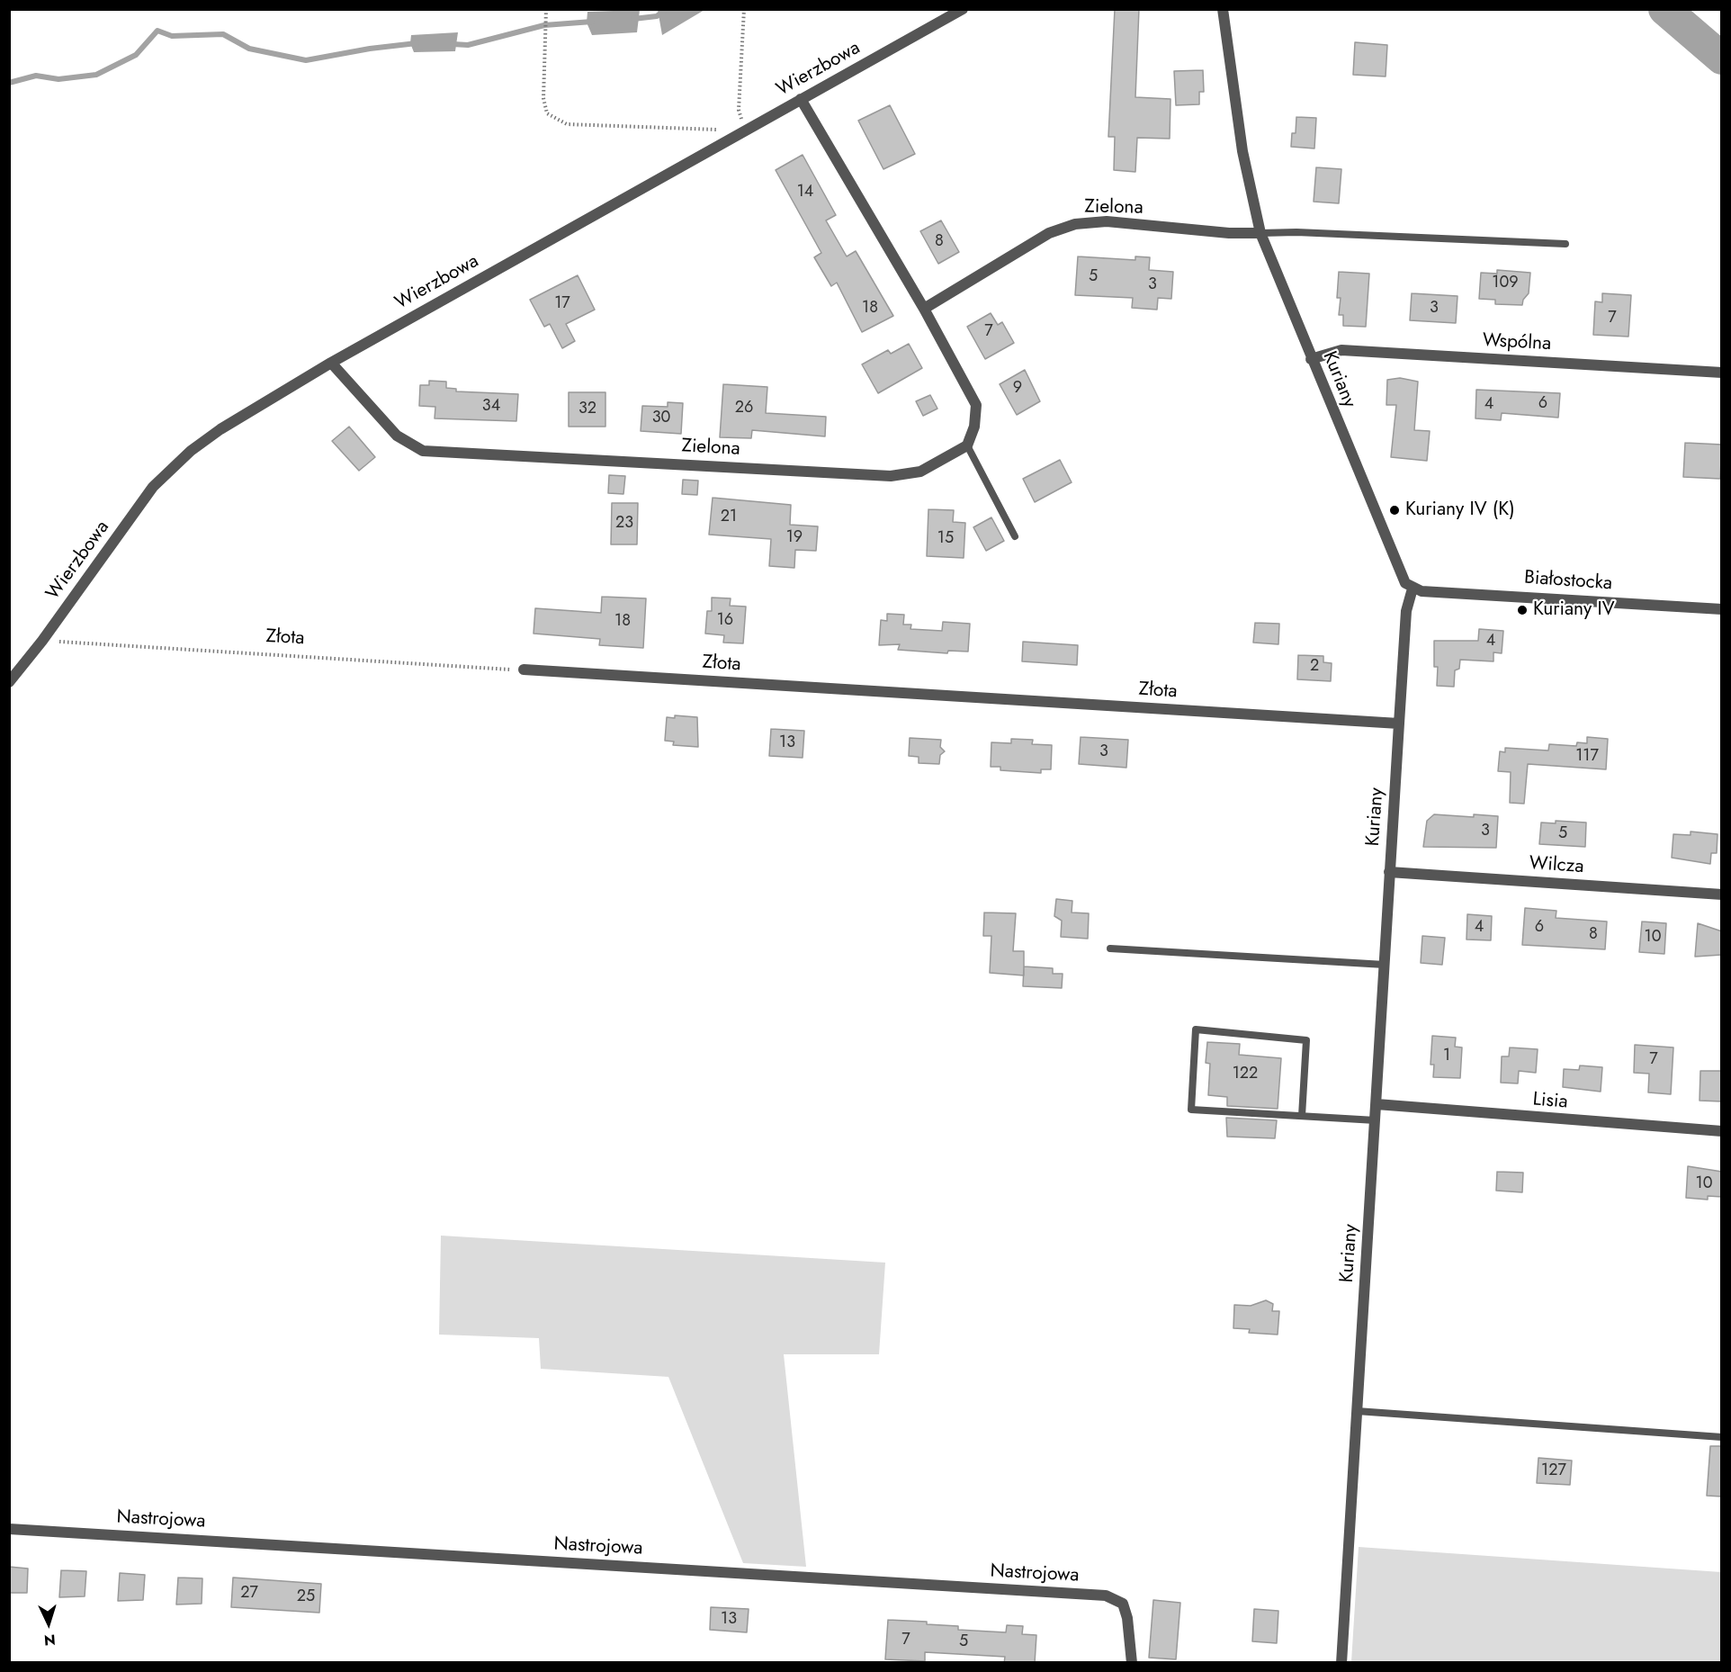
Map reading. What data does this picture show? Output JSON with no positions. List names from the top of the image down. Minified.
{"streets":{"street":["Wierzbowa","Zielona","Wspólna","Kuriany","Białostocka","Złota","Wilcza","Lisia","Nastrojowa"]},"crossings":[["Wierzbowa","Zielona"],["Wierzbowa","Złota"],["Zielona","Kuriany"],["Wspólna","Kuriany"],["Kuriany","Białostocka"],["Kuriany","Złota"],["Kuriany","Wilcza"],["Kuriany","Lisia"]],"places":["Kuriany IV (K)","Kuriany IV"],"house_numbers":["14","8","5","109","3","17","18","3","7","7","9","6","4","34","26","32","30","21","23","19","15","16","18","4","2","13","3","117","3","5","4","6","8","10","1","7","122","10","127","27","25","13","7","5"],"north":"bottom"}
